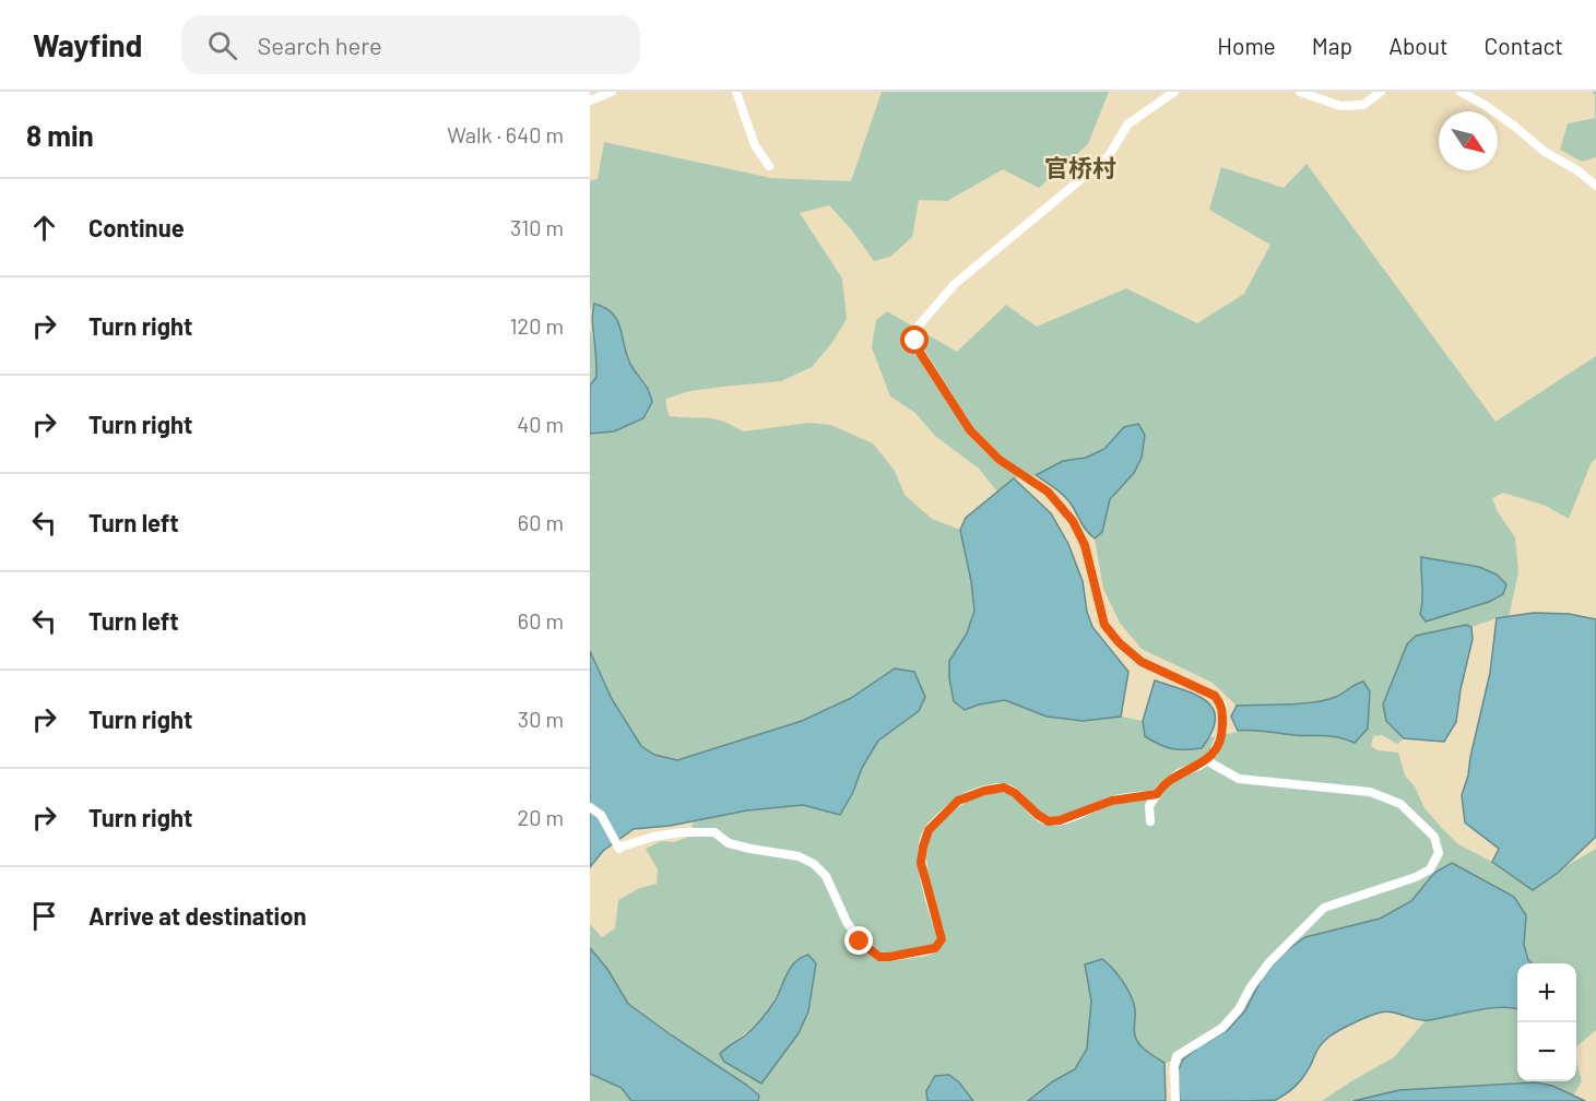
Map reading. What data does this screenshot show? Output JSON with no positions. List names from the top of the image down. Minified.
{"districts":["官桥村"],"north":"bottom right","page":{"header":"Wayfind","search":"Search here","nav":["Home","Map","About","Contact"],"heading":["8 min","Walk · 640 m"],"list":[["Continue","310 m"],["Turn right","120 m"],["Turn right","40 m"],["Turn left","60 m"],["Turn left","60 m"],["Turn right","30 m"],["Turn right","20 m"],"Arrive at destination"],"map_buttons":["+","−"]}}
